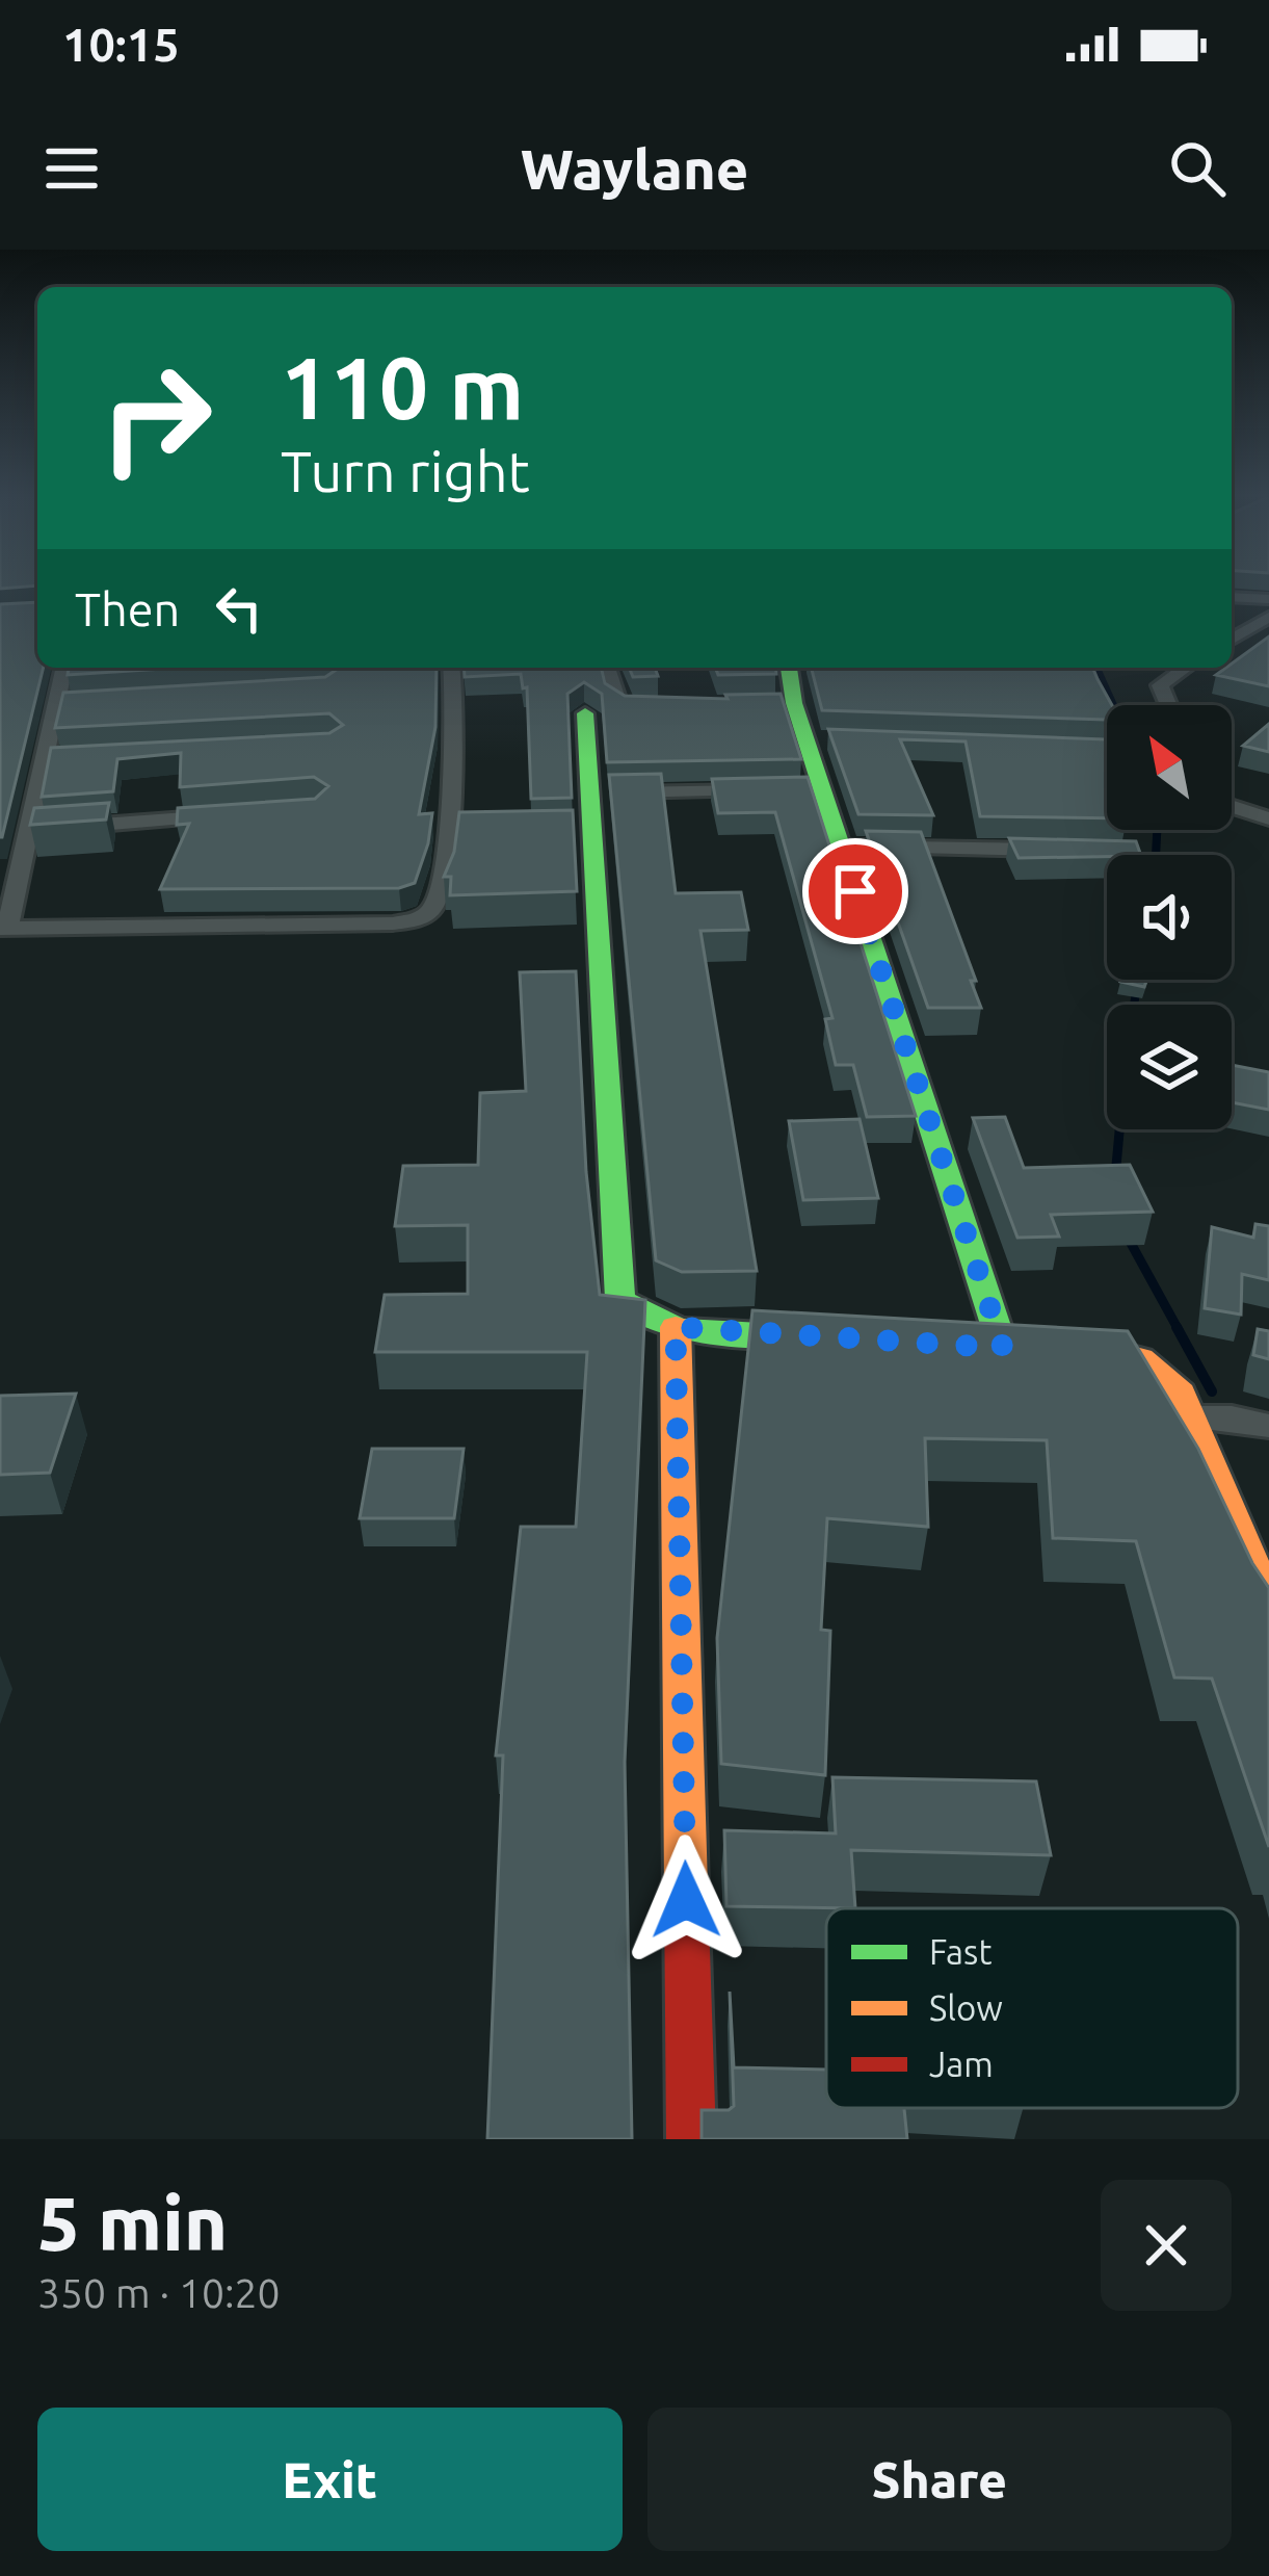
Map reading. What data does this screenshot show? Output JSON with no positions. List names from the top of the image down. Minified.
{"legend":["Fast","Slow","Jam"],"north":"top left","page":{"status":"10:15","header":"Waylane","turn":["110 m","Turn right"],"then":"Then","heading":["5 min","350 m · 10:20"],"buttons":["Exit","Share"]}}
